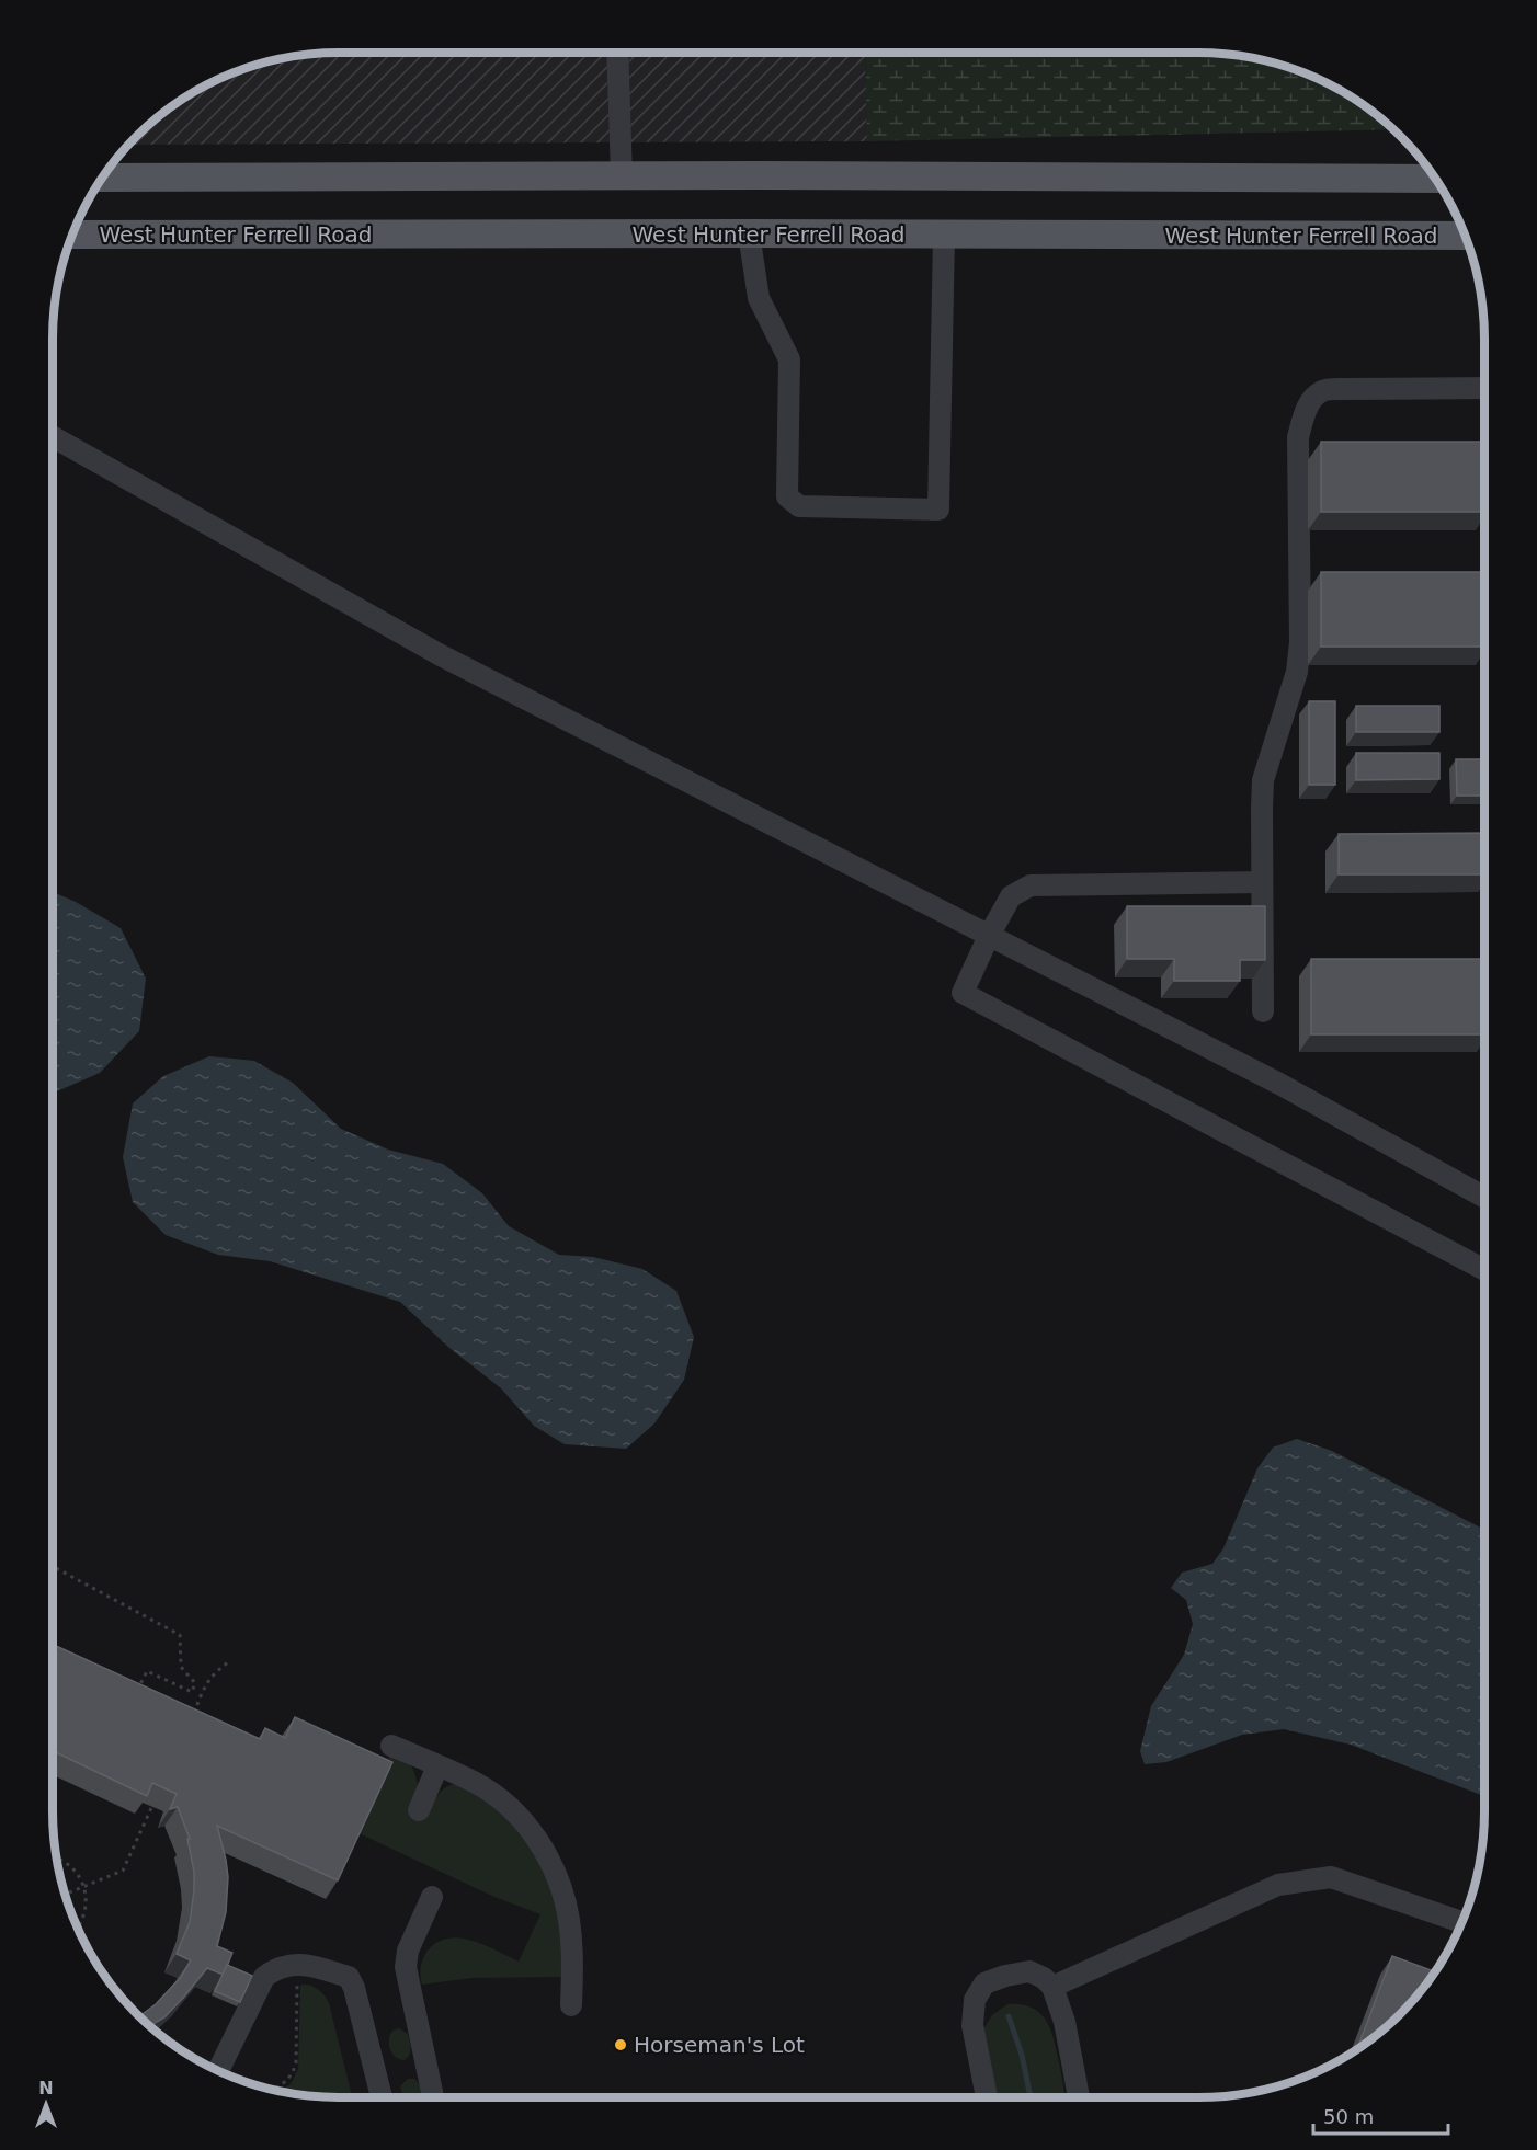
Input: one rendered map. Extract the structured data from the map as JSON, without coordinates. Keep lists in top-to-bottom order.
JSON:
{
  "streets": {
    "main road": ["West Hunter Ferrell Road"]
  },
  "places": ["Horseman's Lot"],
  "scale_bar": "50 m",
  "north": "top"
}
